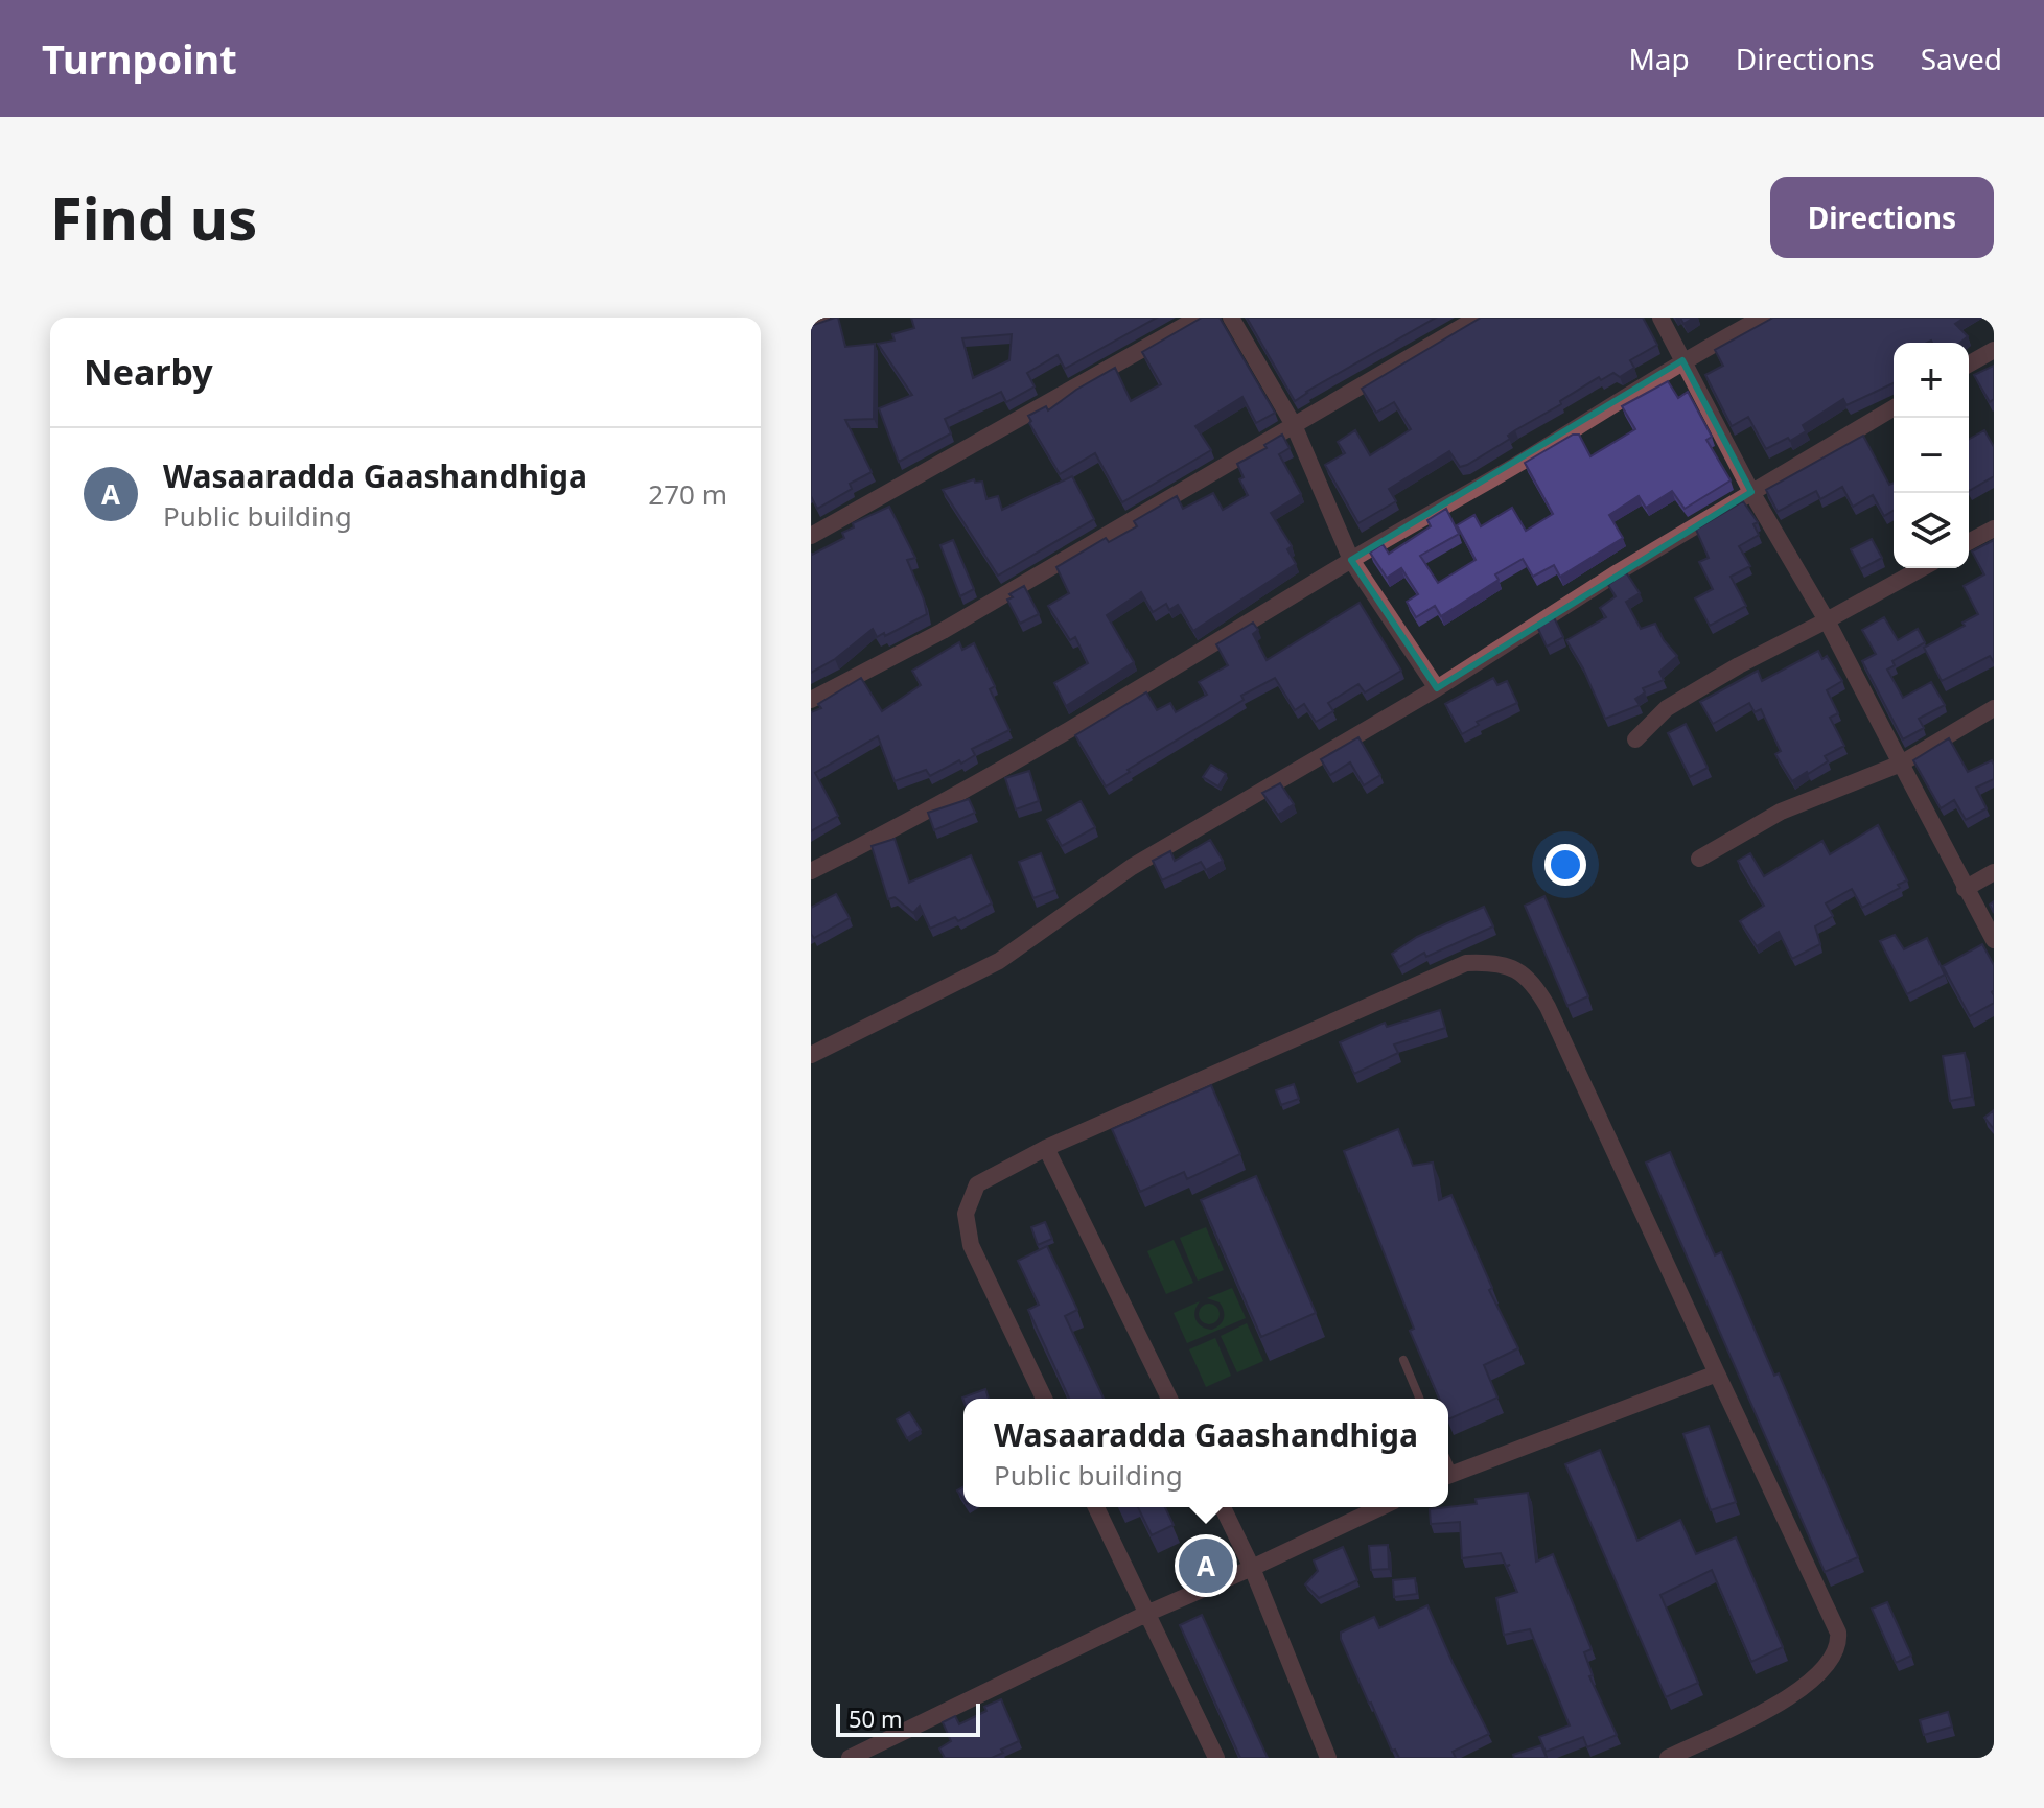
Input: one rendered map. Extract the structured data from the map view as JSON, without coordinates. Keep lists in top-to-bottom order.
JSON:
{
  "scale_bar": "50 m",
  "page": {
    "header": "Turnpoint",
    "nav": ["Map", "Directions", "Saved"],
    "buttons": "Directions",
    "title": "Find us",
    "heading": "Nearby",
    "map_buttons": ["+", "−"],
    "list": [
      {
        "mark": "A",
        "name": "Wasaaradda Gaashandhiga",
        "note": "Public building",
        "value": "270 m"
      }
    ],
    "popup": ["Wasaaradda Gaashandhiga", "Public building"],
    "pins": "A",
    "scale": "50 m"
  }
}
